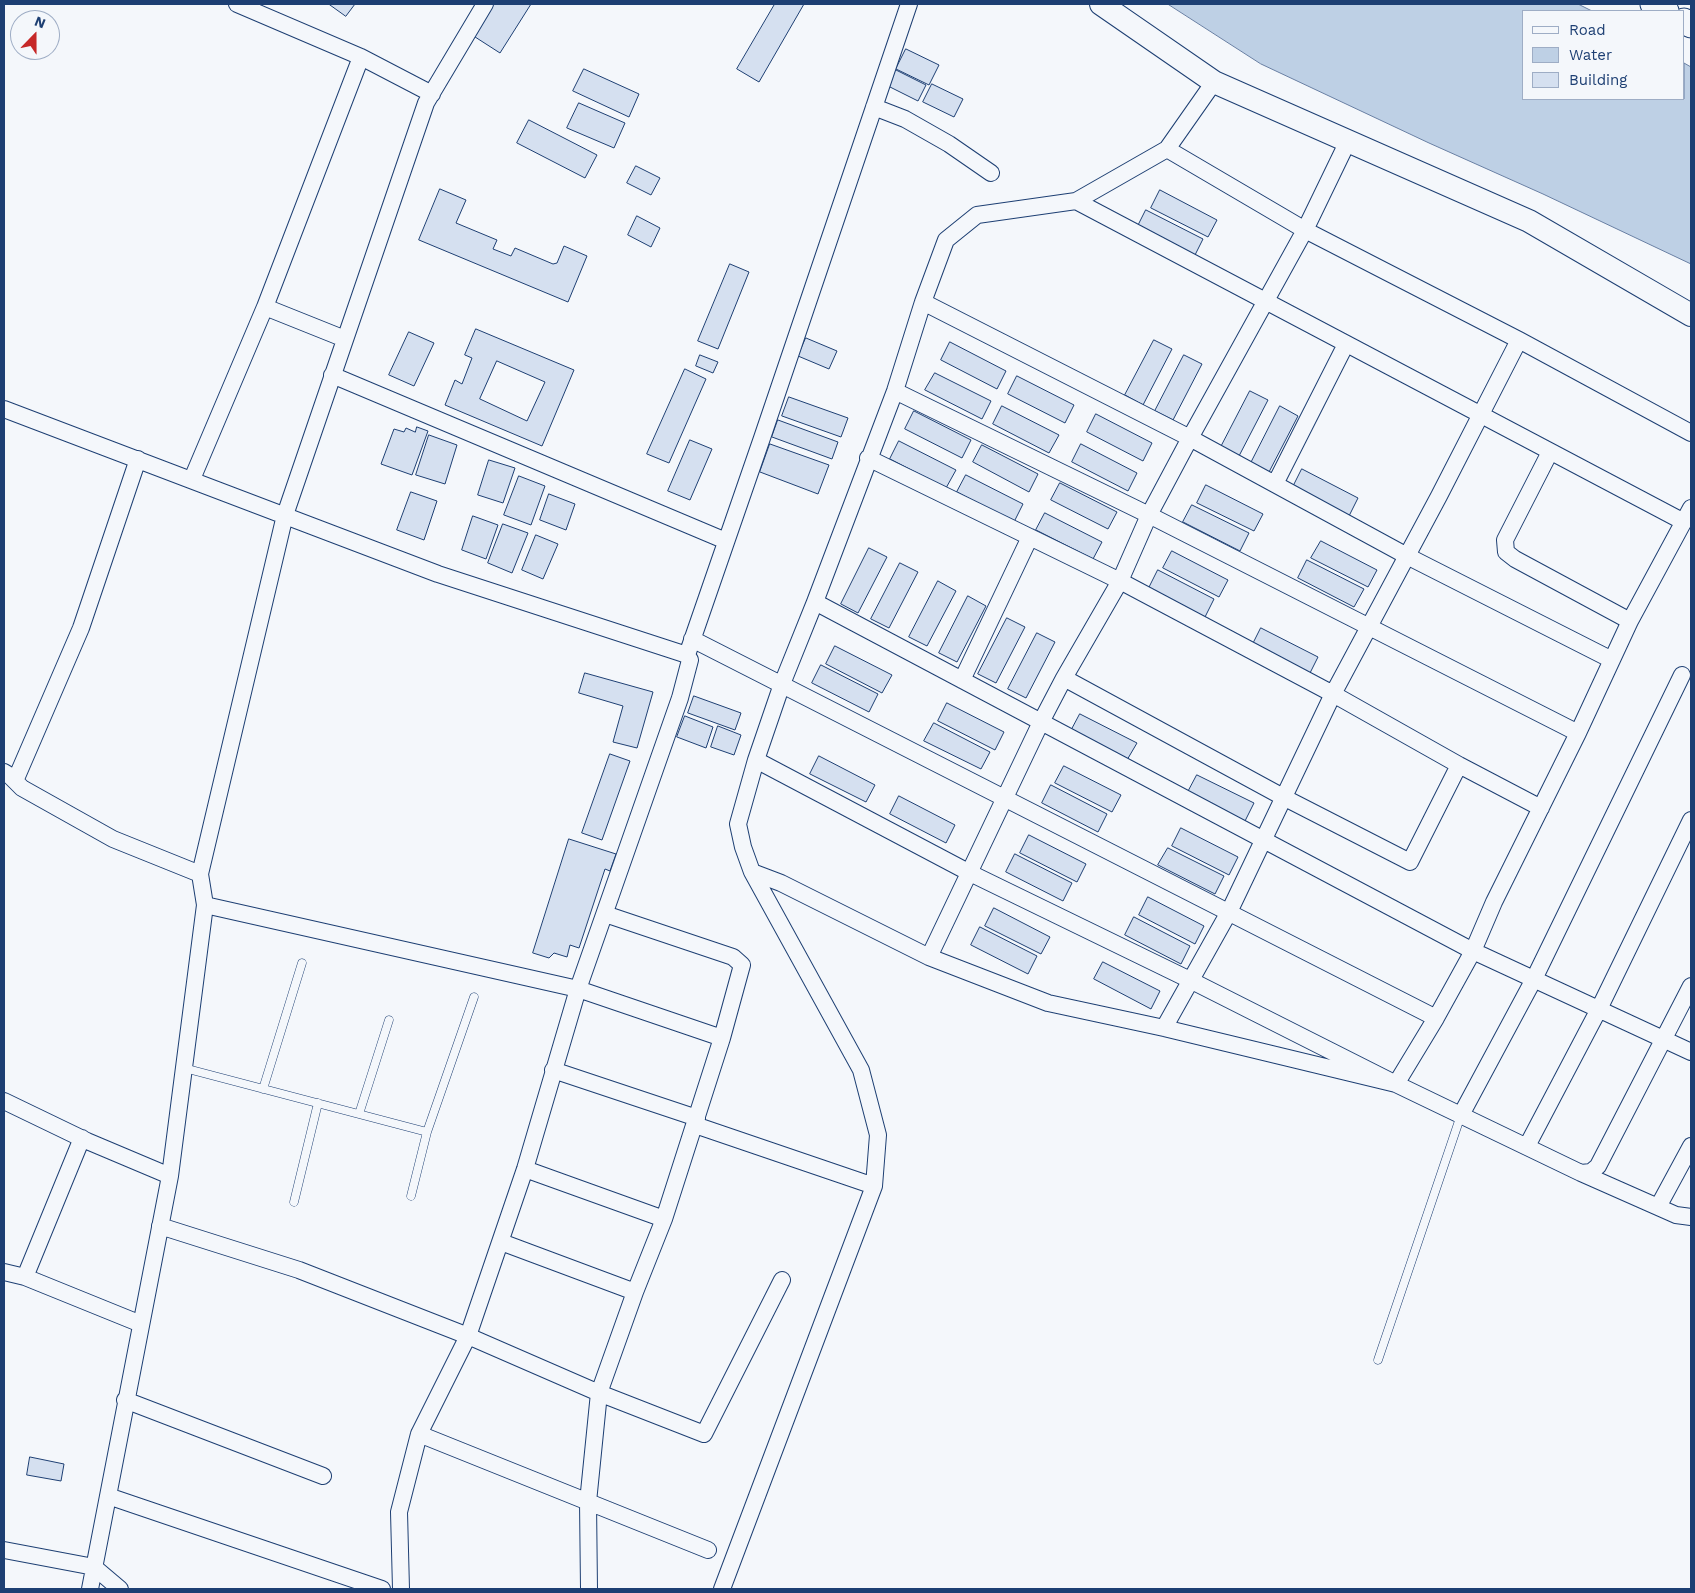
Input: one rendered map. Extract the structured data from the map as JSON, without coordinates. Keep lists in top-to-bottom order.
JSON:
{
  "legend": ["Road", "Water", "Building"],
  "north": "top"
}
